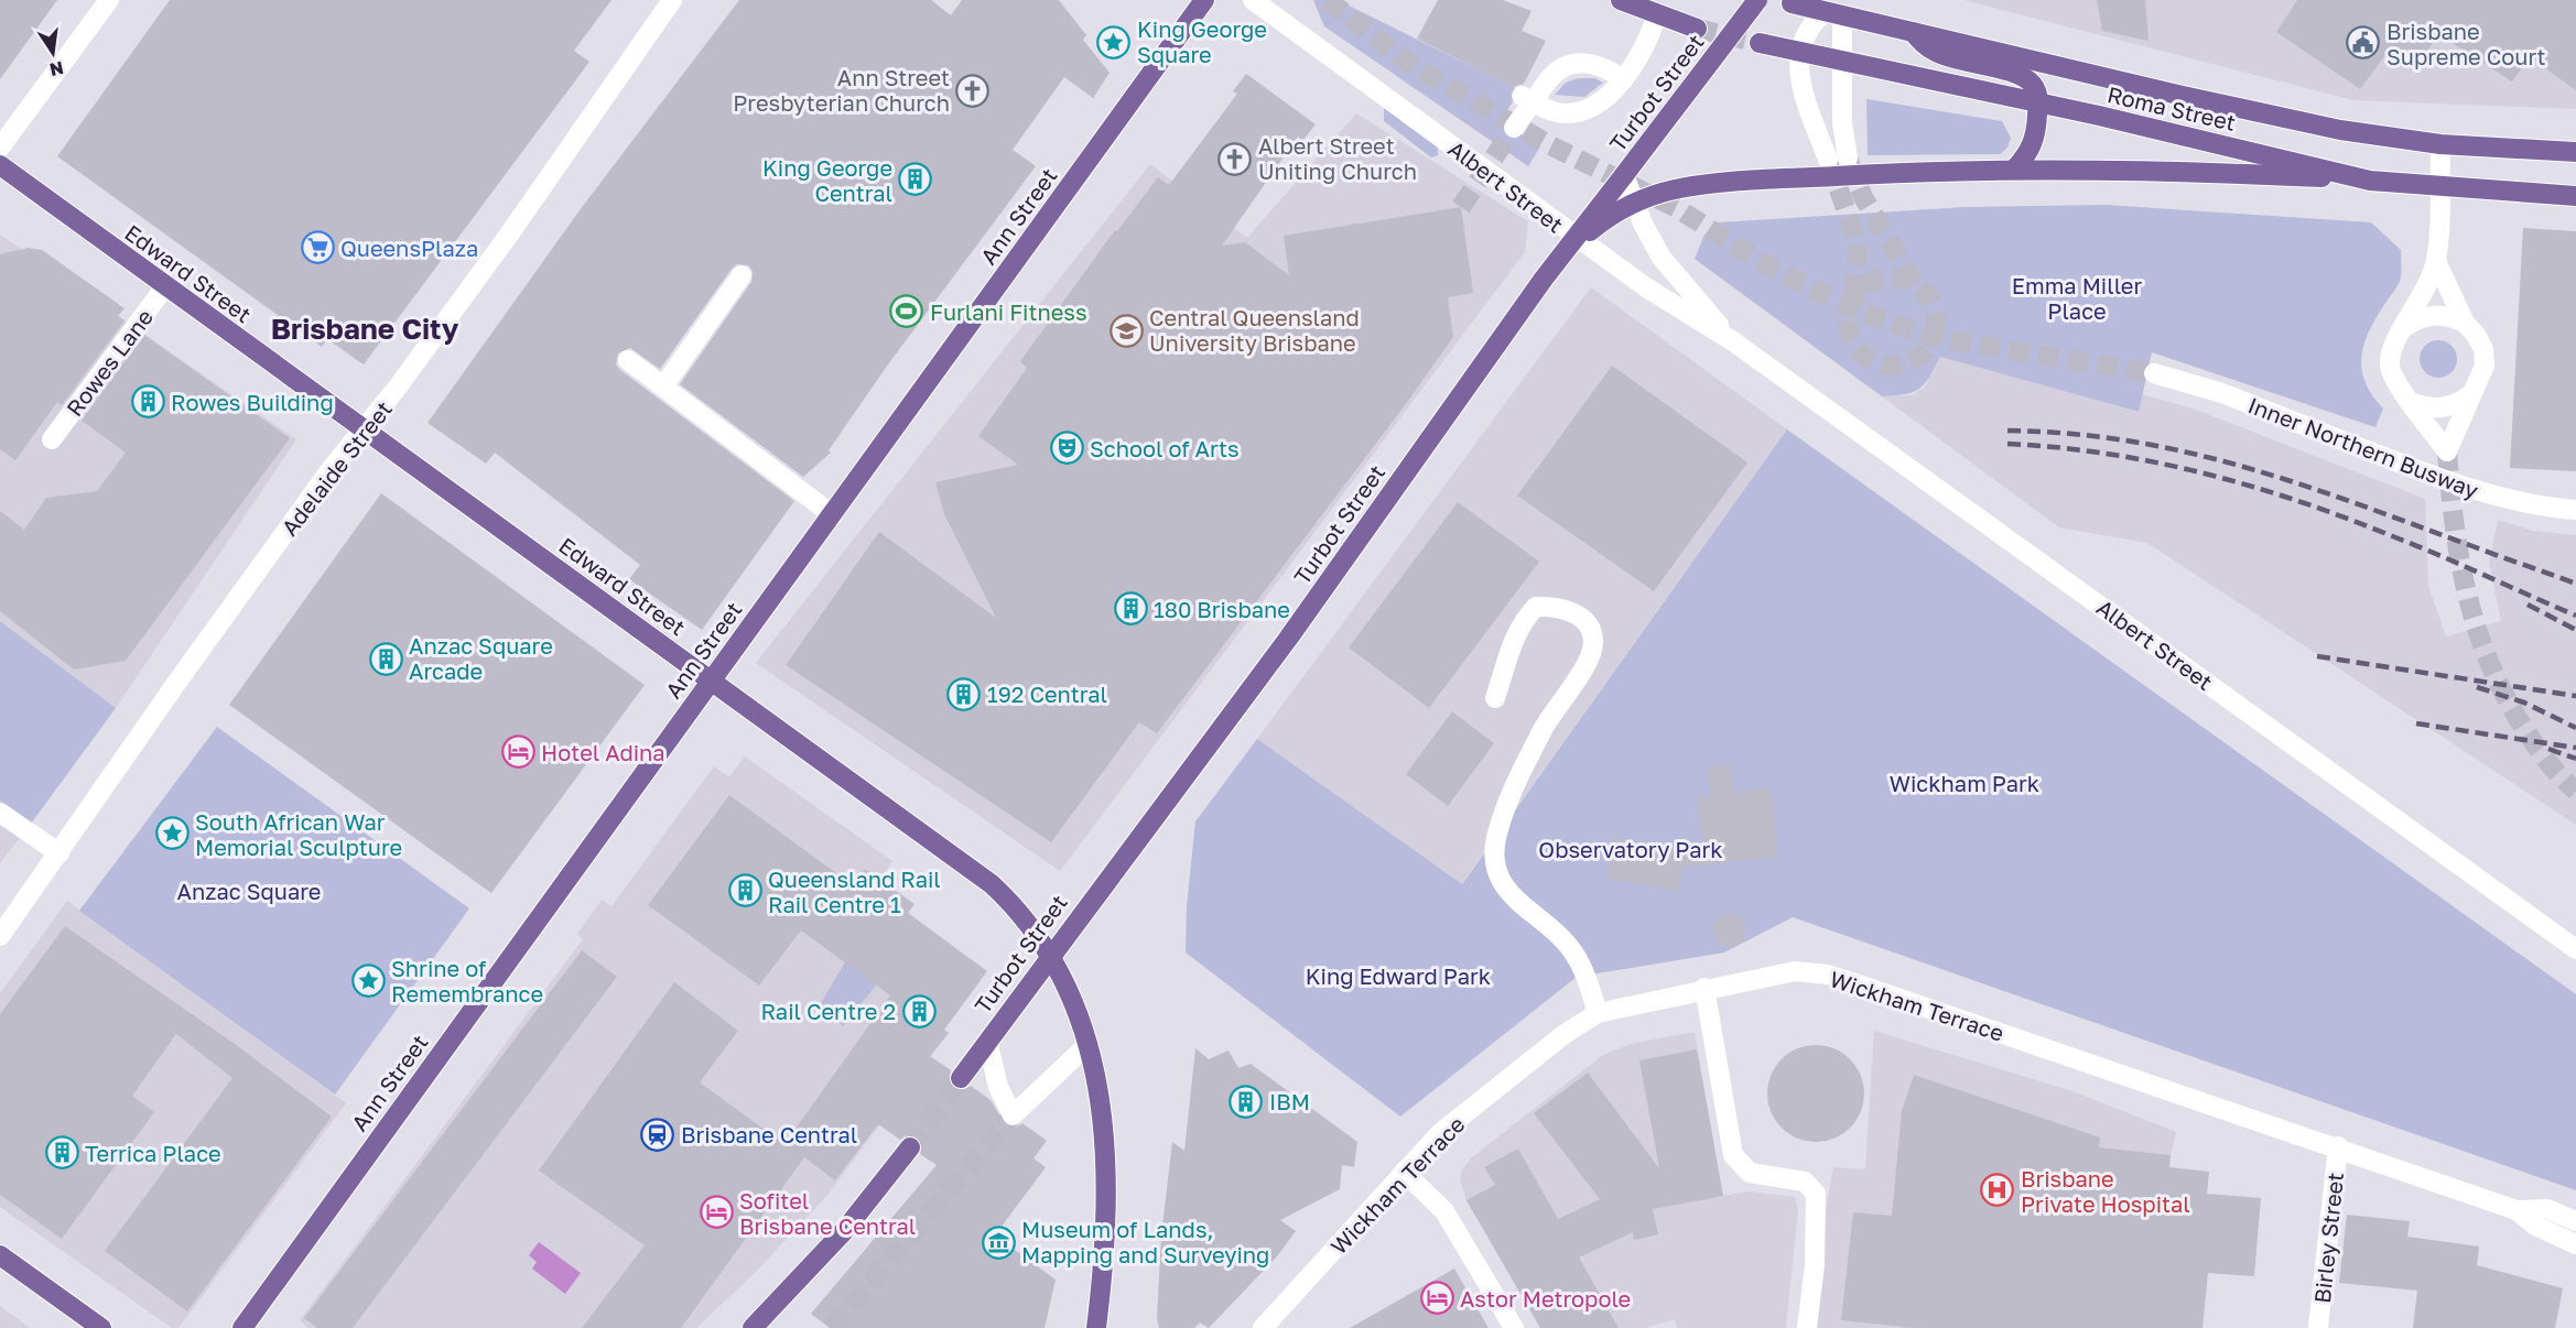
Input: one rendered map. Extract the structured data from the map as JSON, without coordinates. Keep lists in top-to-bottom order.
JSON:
{
  "streets": {
    "main road": [
      "Turbot Street",
      "Roma Street",
      "Ann Street",
      "Edward Street"
    ],
    "street": [
      "Albert Street",
      "Rowes Lane",
      "Inner Northern Busway",
      "Adelaide Street",
      "Wickham Terrace",
      "Birley Street"
    ]
  },
  "crossings": [
    ["Turbot Street", "Albert Street"],
    ["Turbot Street", "Edward Street"],
    ["Ann Street", "Edward Street"],
    ["Edward Street", "Rowes Lane"],
    ["Edward Street", "Adelaide Street"],
    ["Wickham Terrace", "Birley Street"]
  ],
  "districts": ["Brisbane City"],
  "parks": [
    "Emma Miller Place",
    "Wickham Park",
    "Observatory Park",
    "Anzac Square",
    "King Edward Park"
  ],
  "places": {
    "place": ["King George Square", "South African War Memorial Sculpture", "Shrine of Remembrance"],
    "public building": ["Brisbane Supreme Court"],
    "church": ["Ann Street Presbyterian Church", "Albert Street Uniting Church"],
    "building": [
      "King George Central",
      "Rowes Building",
      "180 Brisbane",
      "Anzac Square Arcade",
      "192 Central",
      "Queensland Rail Rail Centre 1",
      "Rail Centre 2",
      "IBM",
      "Terrica Place"
    ],
    "supermarket": ["QueensPlaza"],
    "sports": ["Furlani Fitness"],
    "school or university": ["Central Queensland University Brisbane"],
    "theatre": ["School of Arts"],
    "hotel": ["Hotel Adina", "Sofitel Brisbane Central", "Astor Metropole"],
    "station": ["Brisbane Central"],
    "hospital": ["Brisbane Private Hospital"],
    "museum": ["Museum of Lands, Mapping and Surveying"]
  },
  "north": "bottom"
}
